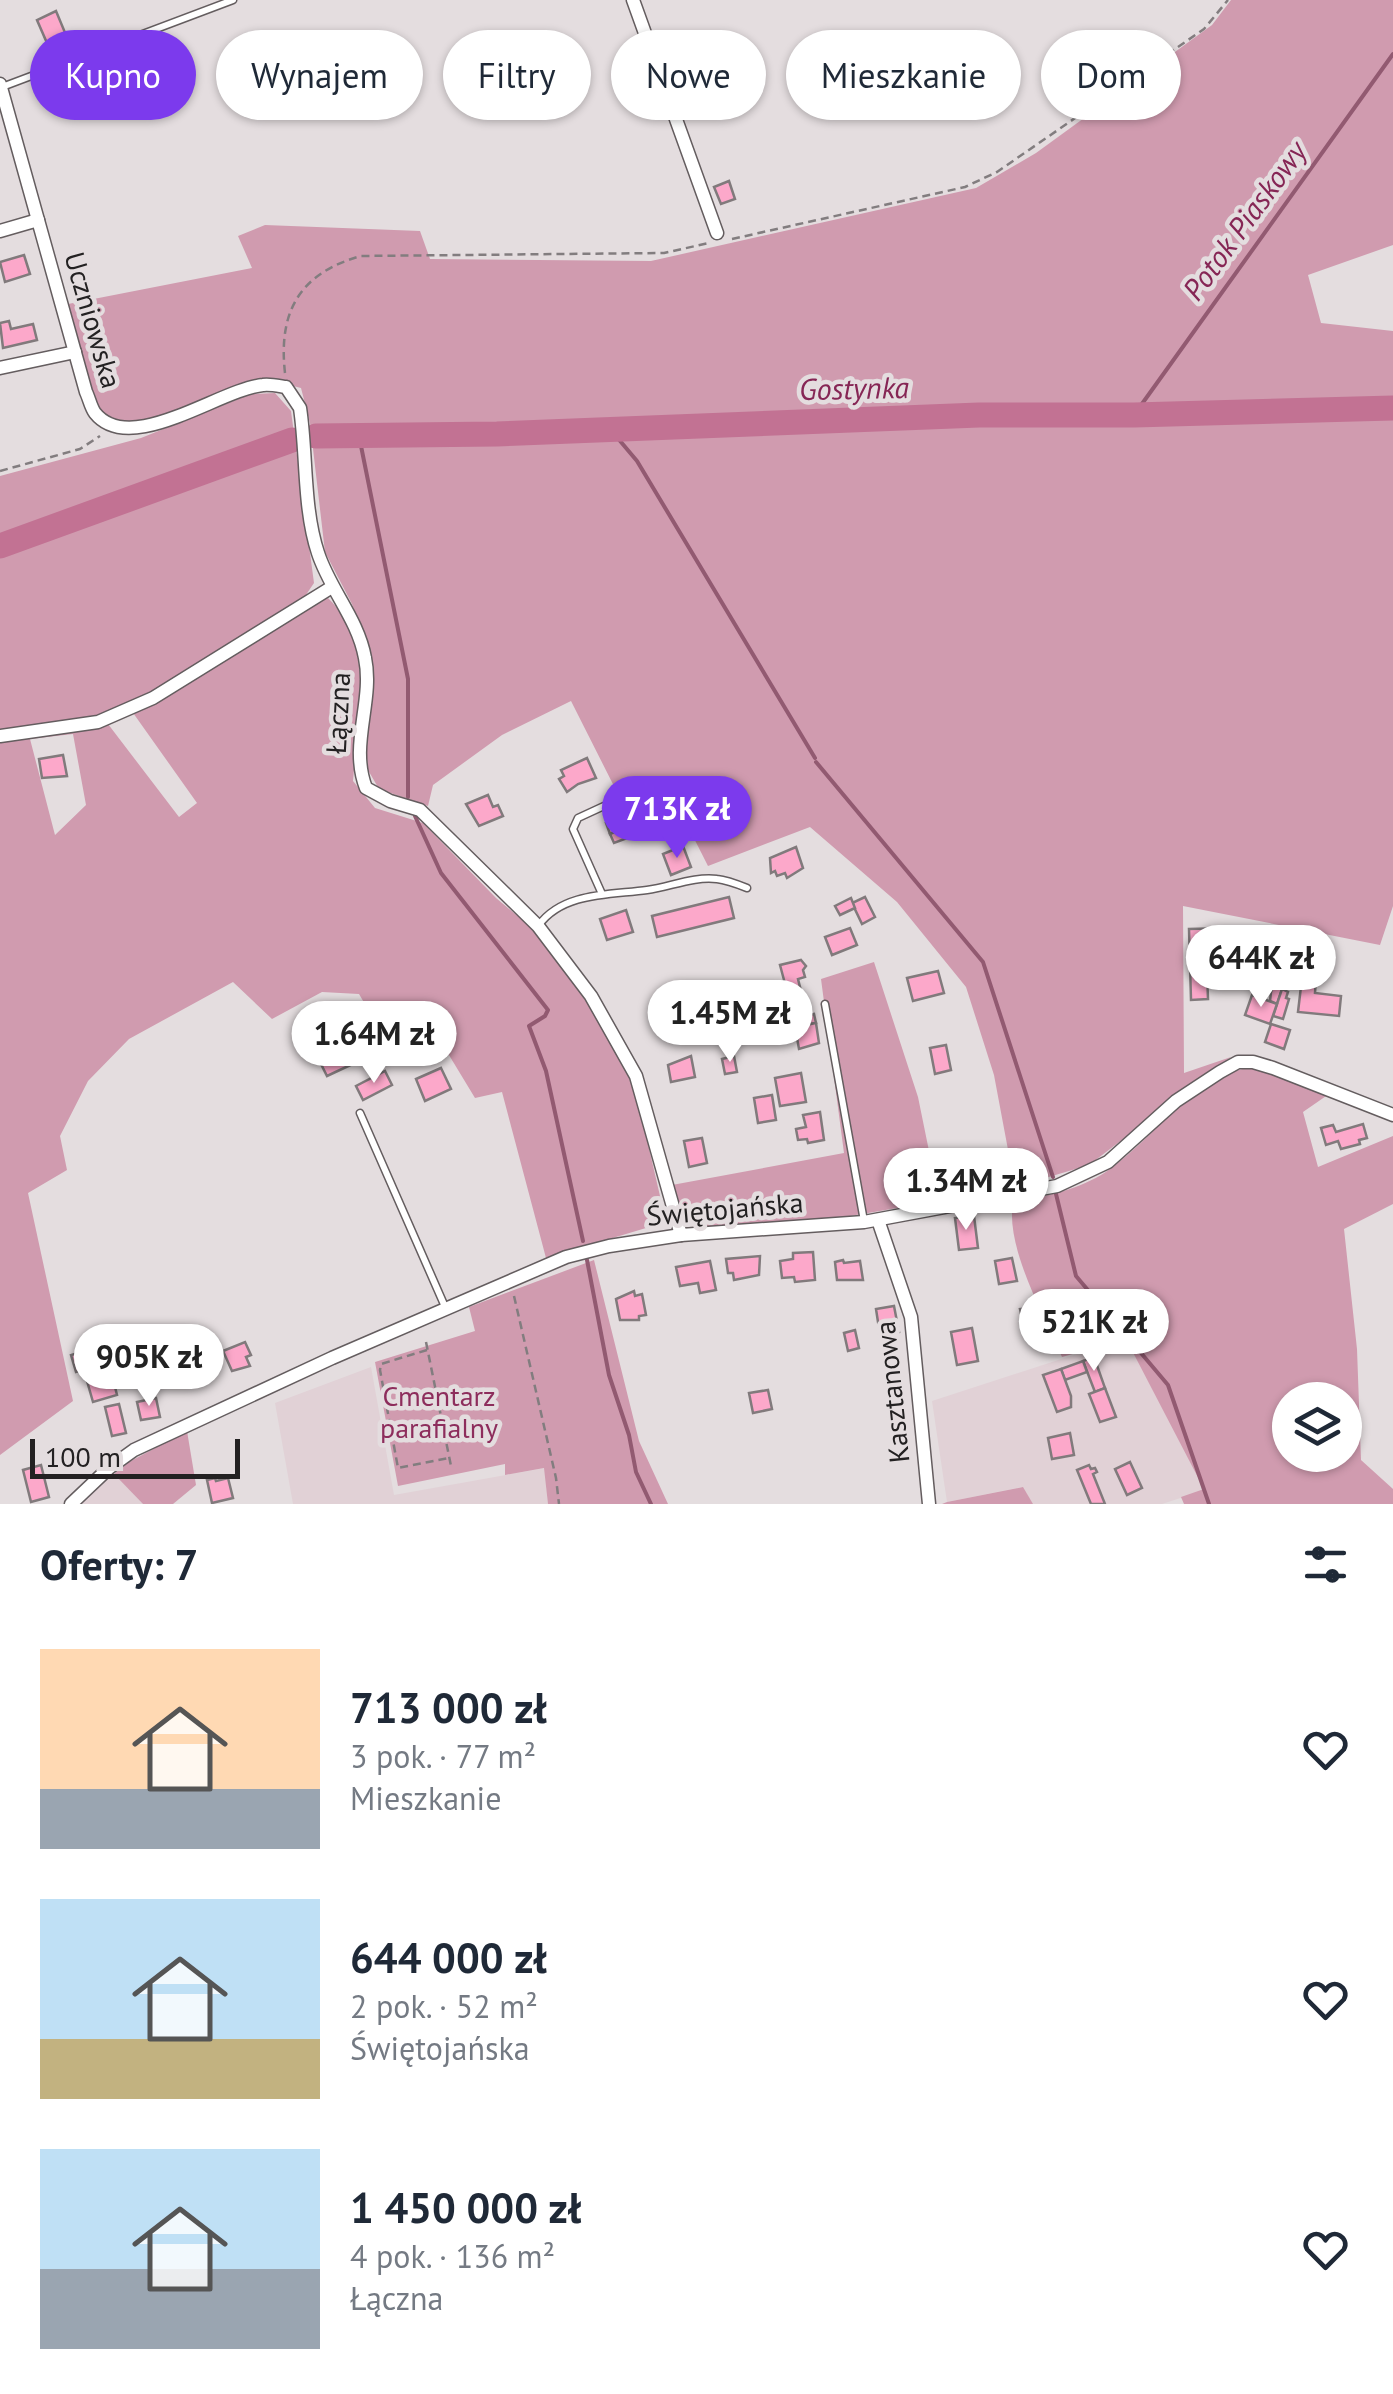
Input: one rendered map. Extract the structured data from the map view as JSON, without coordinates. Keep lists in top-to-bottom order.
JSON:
{
  "streets": {
    "street": [
      "Uczniowska",
      "Łączna",
      "Świętojańska",
      "Kasztanowa"
    ]
  },
  "crossings": [
    ["Łączna", "Świętojańska"],
    ["Świętojańska", "Kasztanowa"]
  ],
  "water": ["Potok Piaskowy", "Gostynka"],
  "parks": ["Cmentarz parafialny"],
  "scale_bar": "100 m",
  "page": {
    "chip": [
      "Kupno",
      "Wynajem",
      "Filtry",
      "Nowe",
      "Mieszkanie",
      "Dom"
    ],
    "price": [
      "713K zł",
      "644K zł",
      "1.45M zł",
      "1.64M zł",
      "1.34M zł",
      "521K zł",
      "905K zł"
    ],
    "scale": "100 m",
    "heading": "Oferty: 7",
    "list": [
      {
        "name": "713 000 zł",
        "note": "3 pok. · 77 m² · Mieszkanie"
      },
      {
        "name": "644 000 zł",
        "note": "2 pok. · 52 m² · Świętojańska"
      },
      {
        "name": "1 450 000 zł",
        "note": "4 pok. · 136 m² · Łączna"
      }
    ]
  }
}
